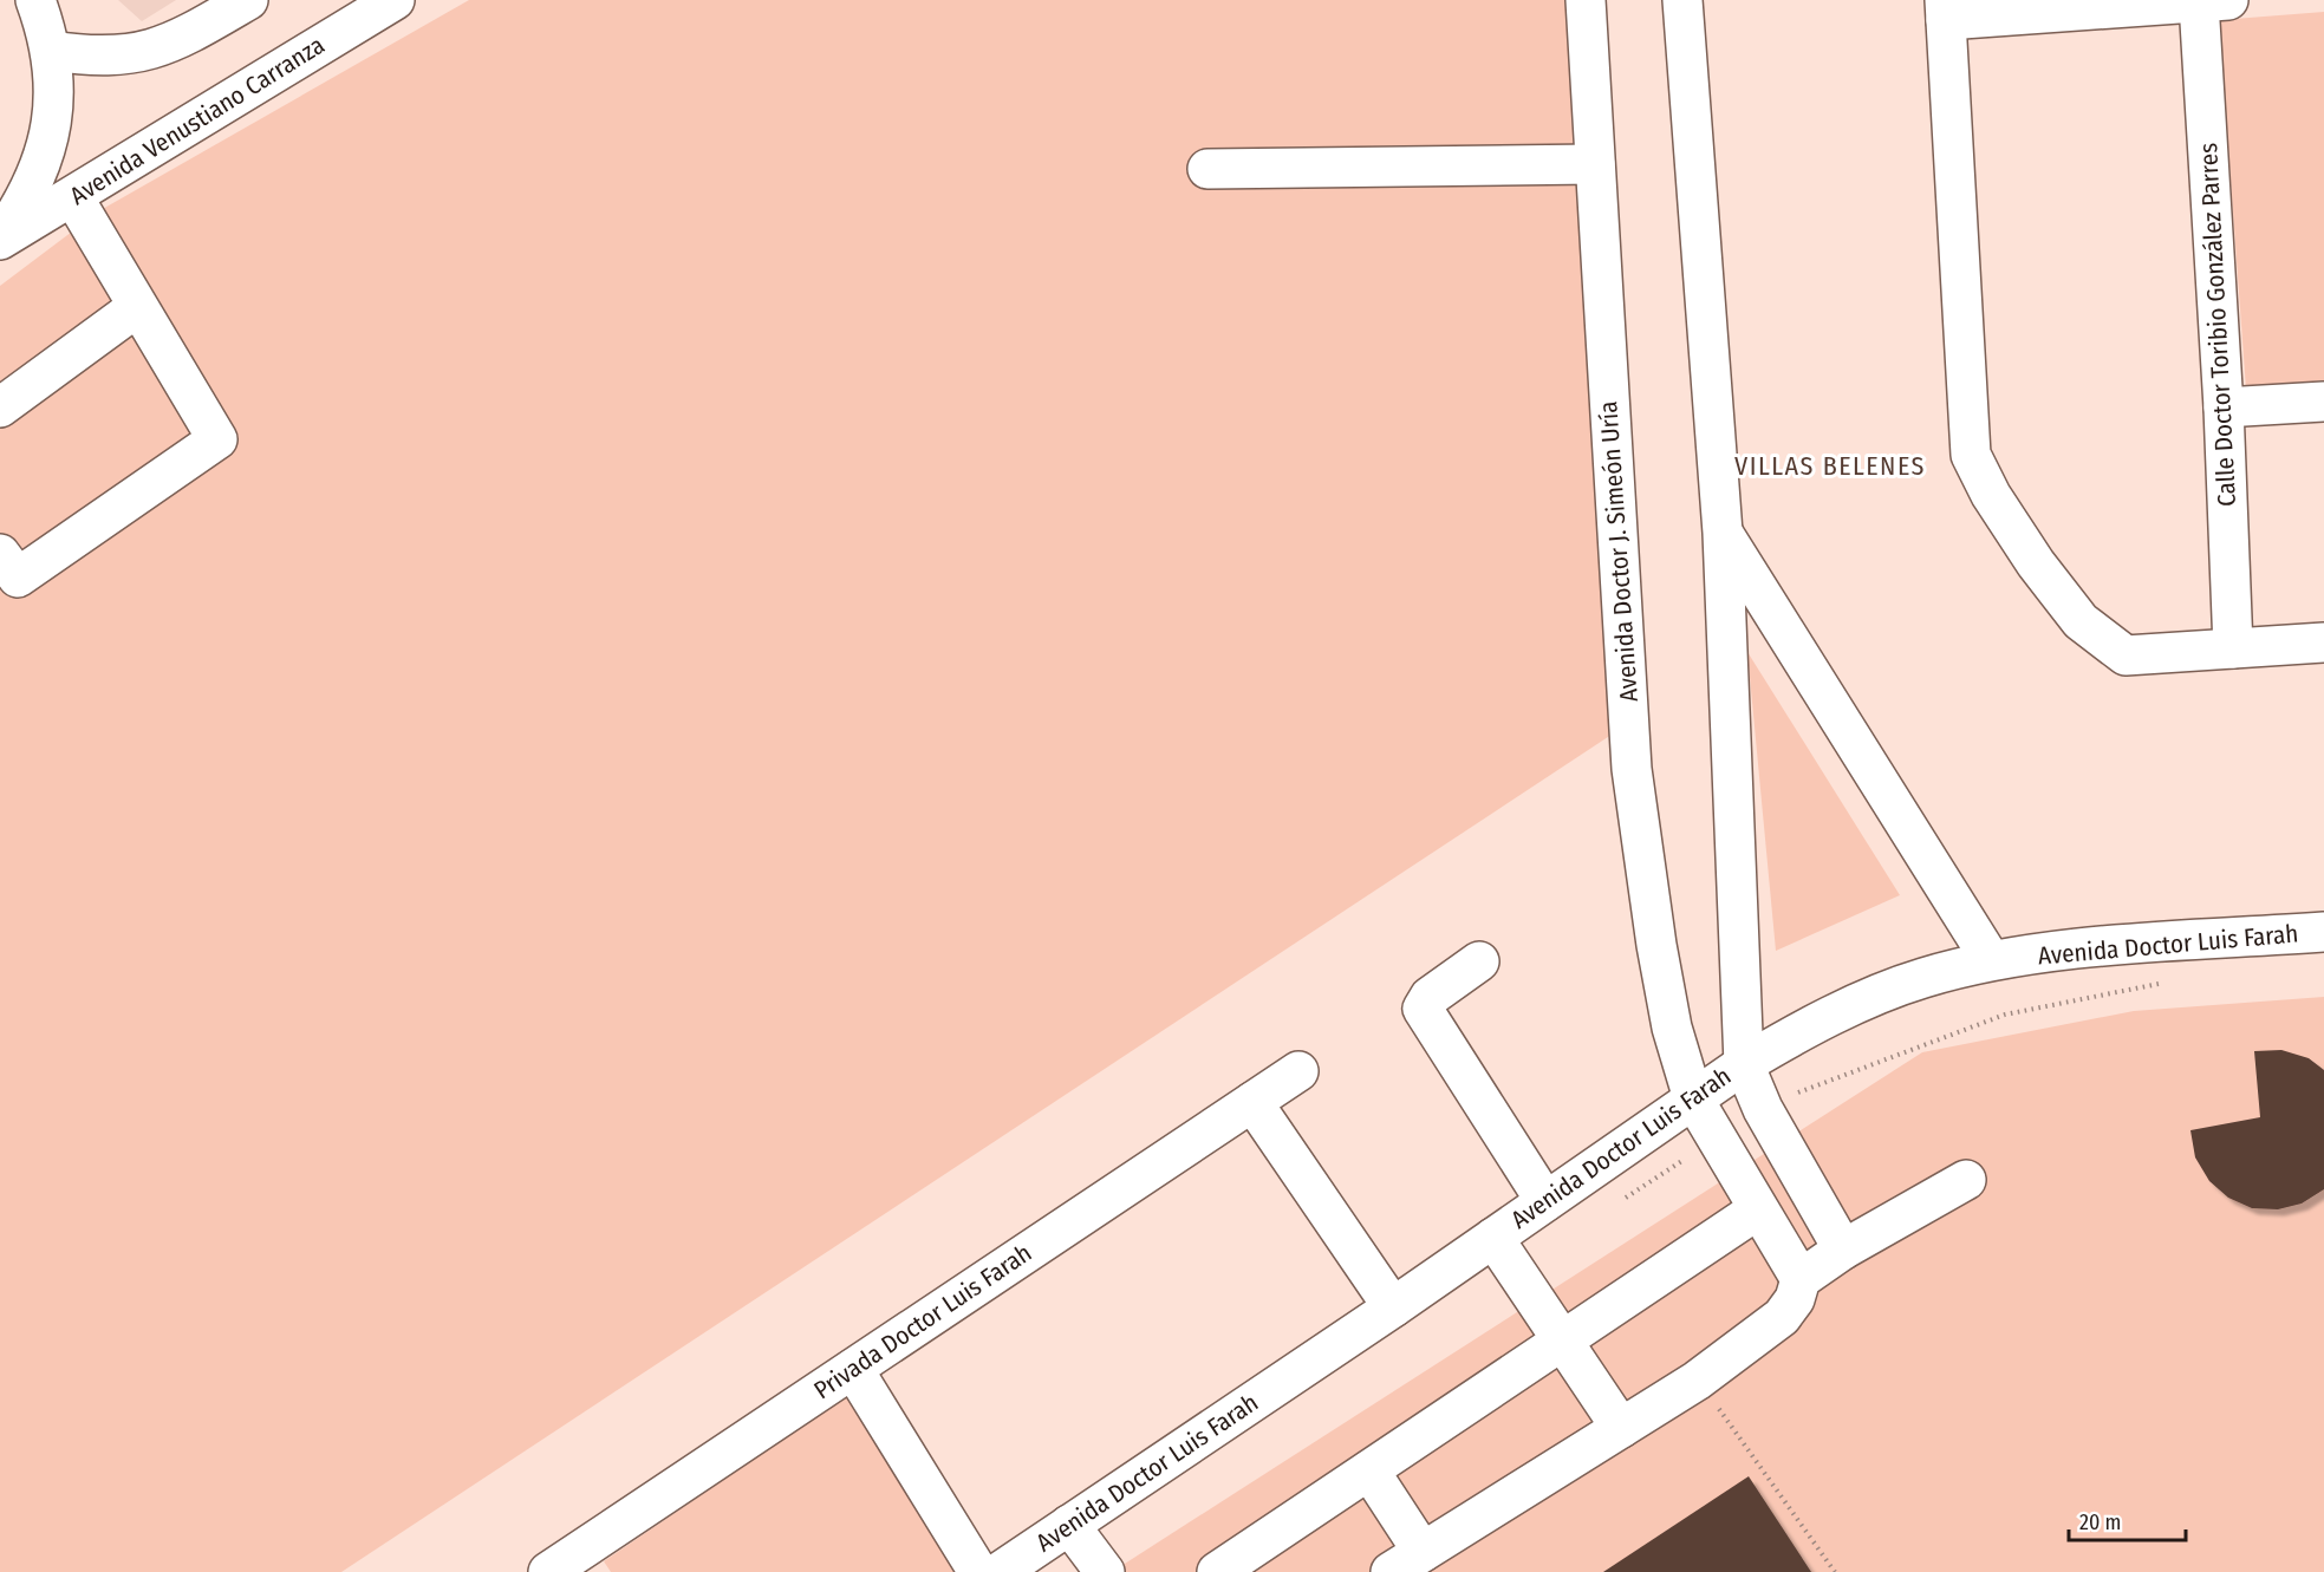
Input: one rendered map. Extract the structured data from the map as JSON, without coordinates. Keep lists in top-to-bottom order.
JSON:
{
  "streets": {
    "street": [
      "Avenida Venustiano Carranza",
      "Calle Doctor Toribio González Parres",
      "Avenida Doctor J. Simeón Uría",
      "Avenida Doctor Luis Farah",
      "Privada Doctor Luis Farah"
    ]
  },
  "crossings": [
    ["Avenida Doctor J. Simeón Uría", "Avenida Doctor Luis Farah"]
  ],
  "districts": ["VILLAS BELENES"],
  "scale_bar": "20 m"
}
